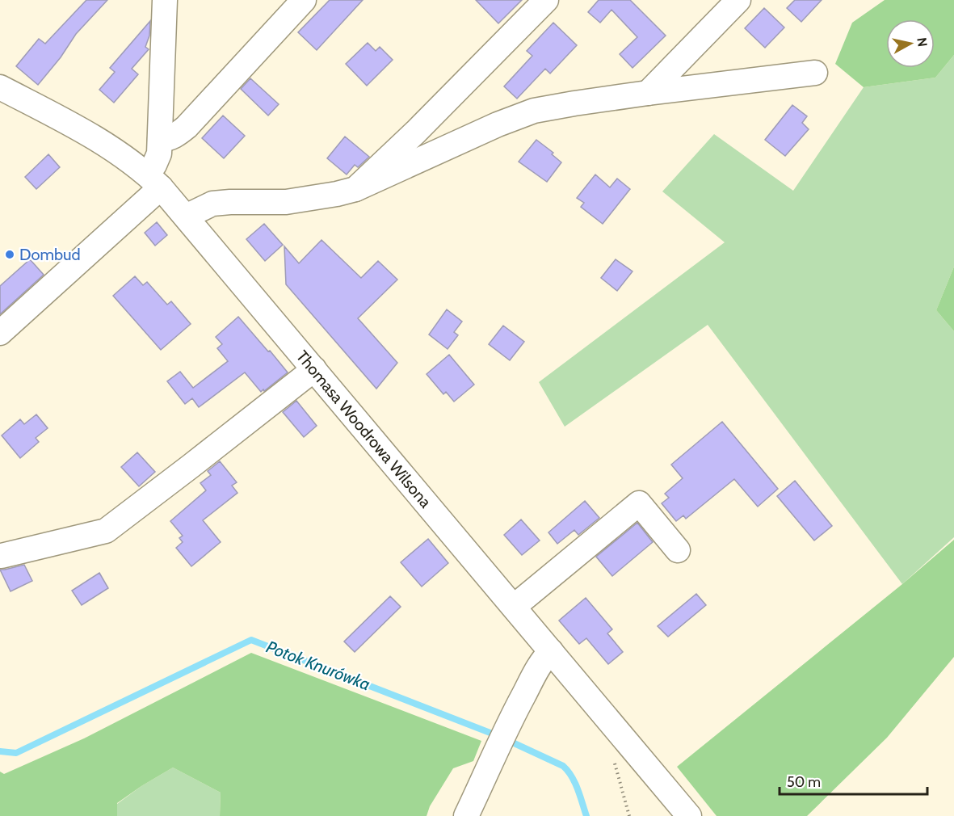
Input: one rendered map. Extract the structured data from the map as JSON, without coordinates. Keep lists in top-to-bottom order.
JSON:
{
  "streets": {
    "street": ["Thomasa Woodrowa Wilsona"]
  },
  "water": ["Potok Knurówka"],
  "places": ["Dombud"],
  "scale_bar": "50 m",
  "north": "right"
}
